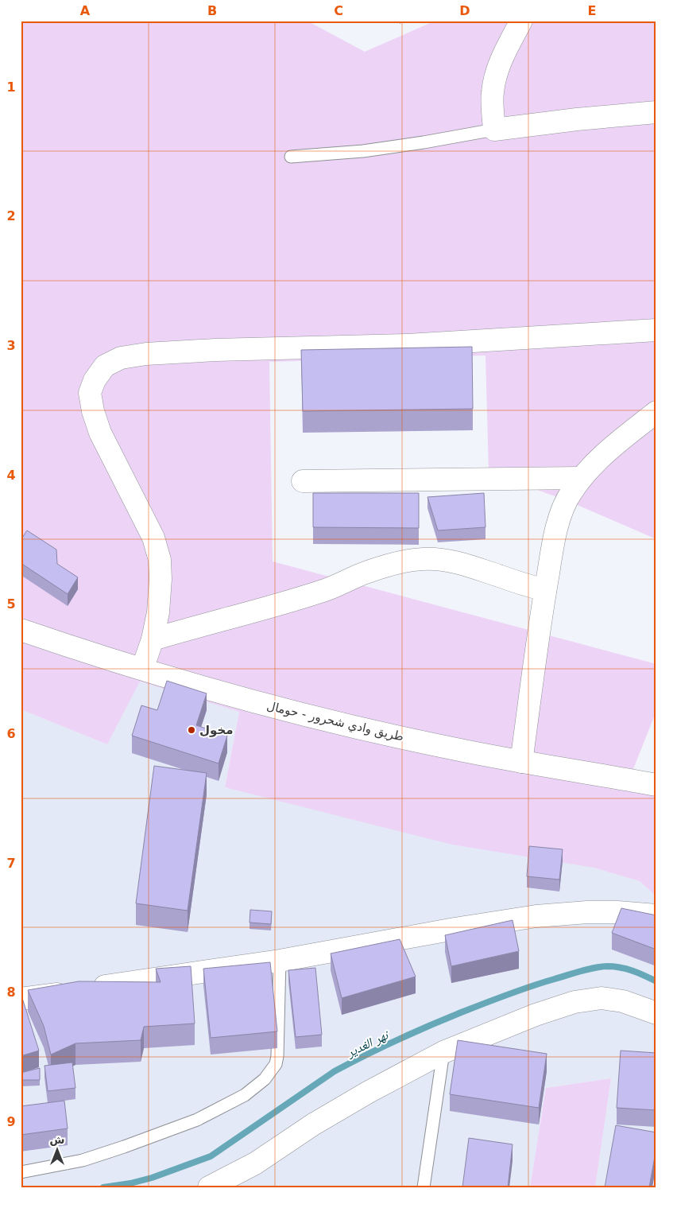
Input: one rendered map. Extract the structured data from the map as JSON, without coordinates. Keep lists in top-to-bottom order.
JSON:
{
  "streets": {
    "street": ["طريق وادي شحرور - حومال"]
  },
  "water": ["نهر الغدير"],
  "places": ["مخول"],
  "north": "top",
  "grid": {
    "columns": [
      "A",
      "B",
      "C",
      "D",
      "E"
    ],
    "rows": [
      "1",
      "2",
      "3",
      "4",
      "5",
      "6",
      "7",
      "8",
      "9"
    ]
  }
}
